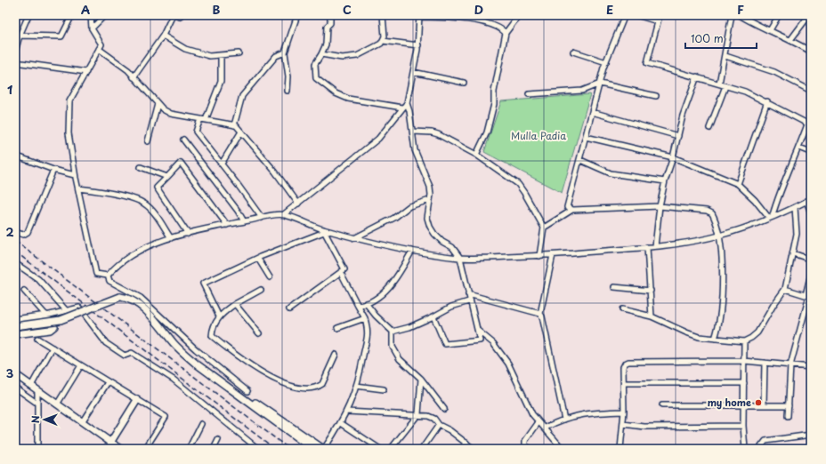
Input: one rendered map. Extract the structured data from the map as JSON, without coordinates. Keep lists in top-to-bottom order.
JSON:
{
  "parks": ["Mulla Padia"],
  "places": ["my home"],
  "scale_bar": "100 m",
  "north": "left",
  "grid": {
    "columns": [
      "A",
      "B",
      "C",
      "D",
      "E",
      "F"
    ],
    "rows": ["1", "2", "3"]
  }
}
